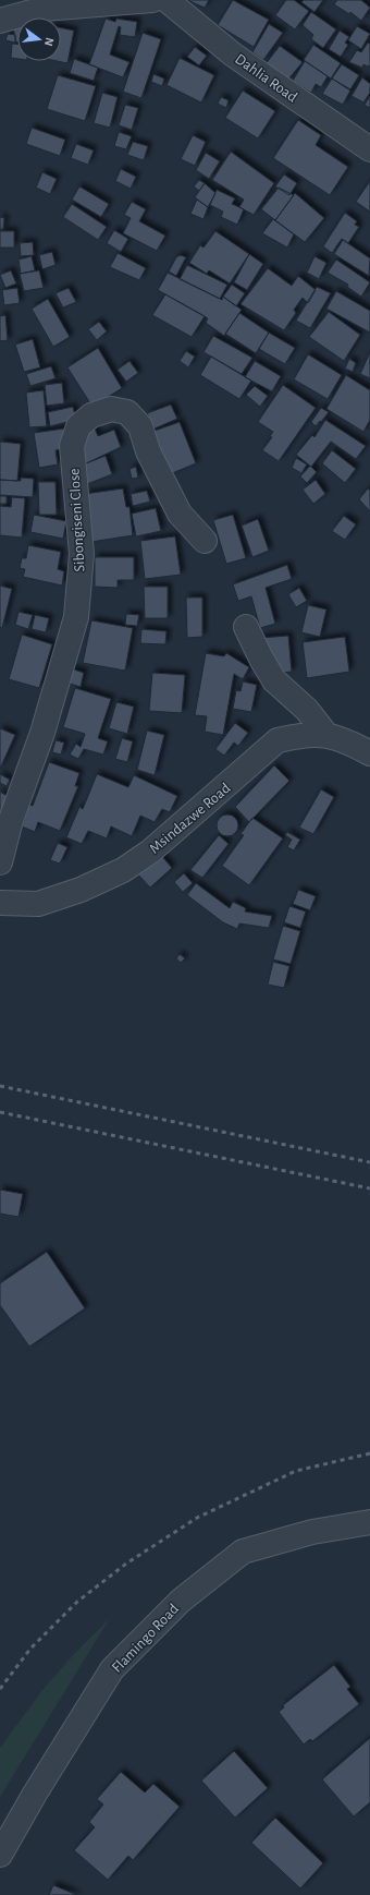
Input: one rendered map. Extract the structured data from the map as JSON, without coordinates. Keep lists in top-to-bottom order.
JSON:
{
  "streets": {
    "street": [
      "Dahlia Road",
      "Sibongiseni Close",
      "Msindazwe Road",
      "Flamingo Road"
    ]
  },
  "north": "right"
}
